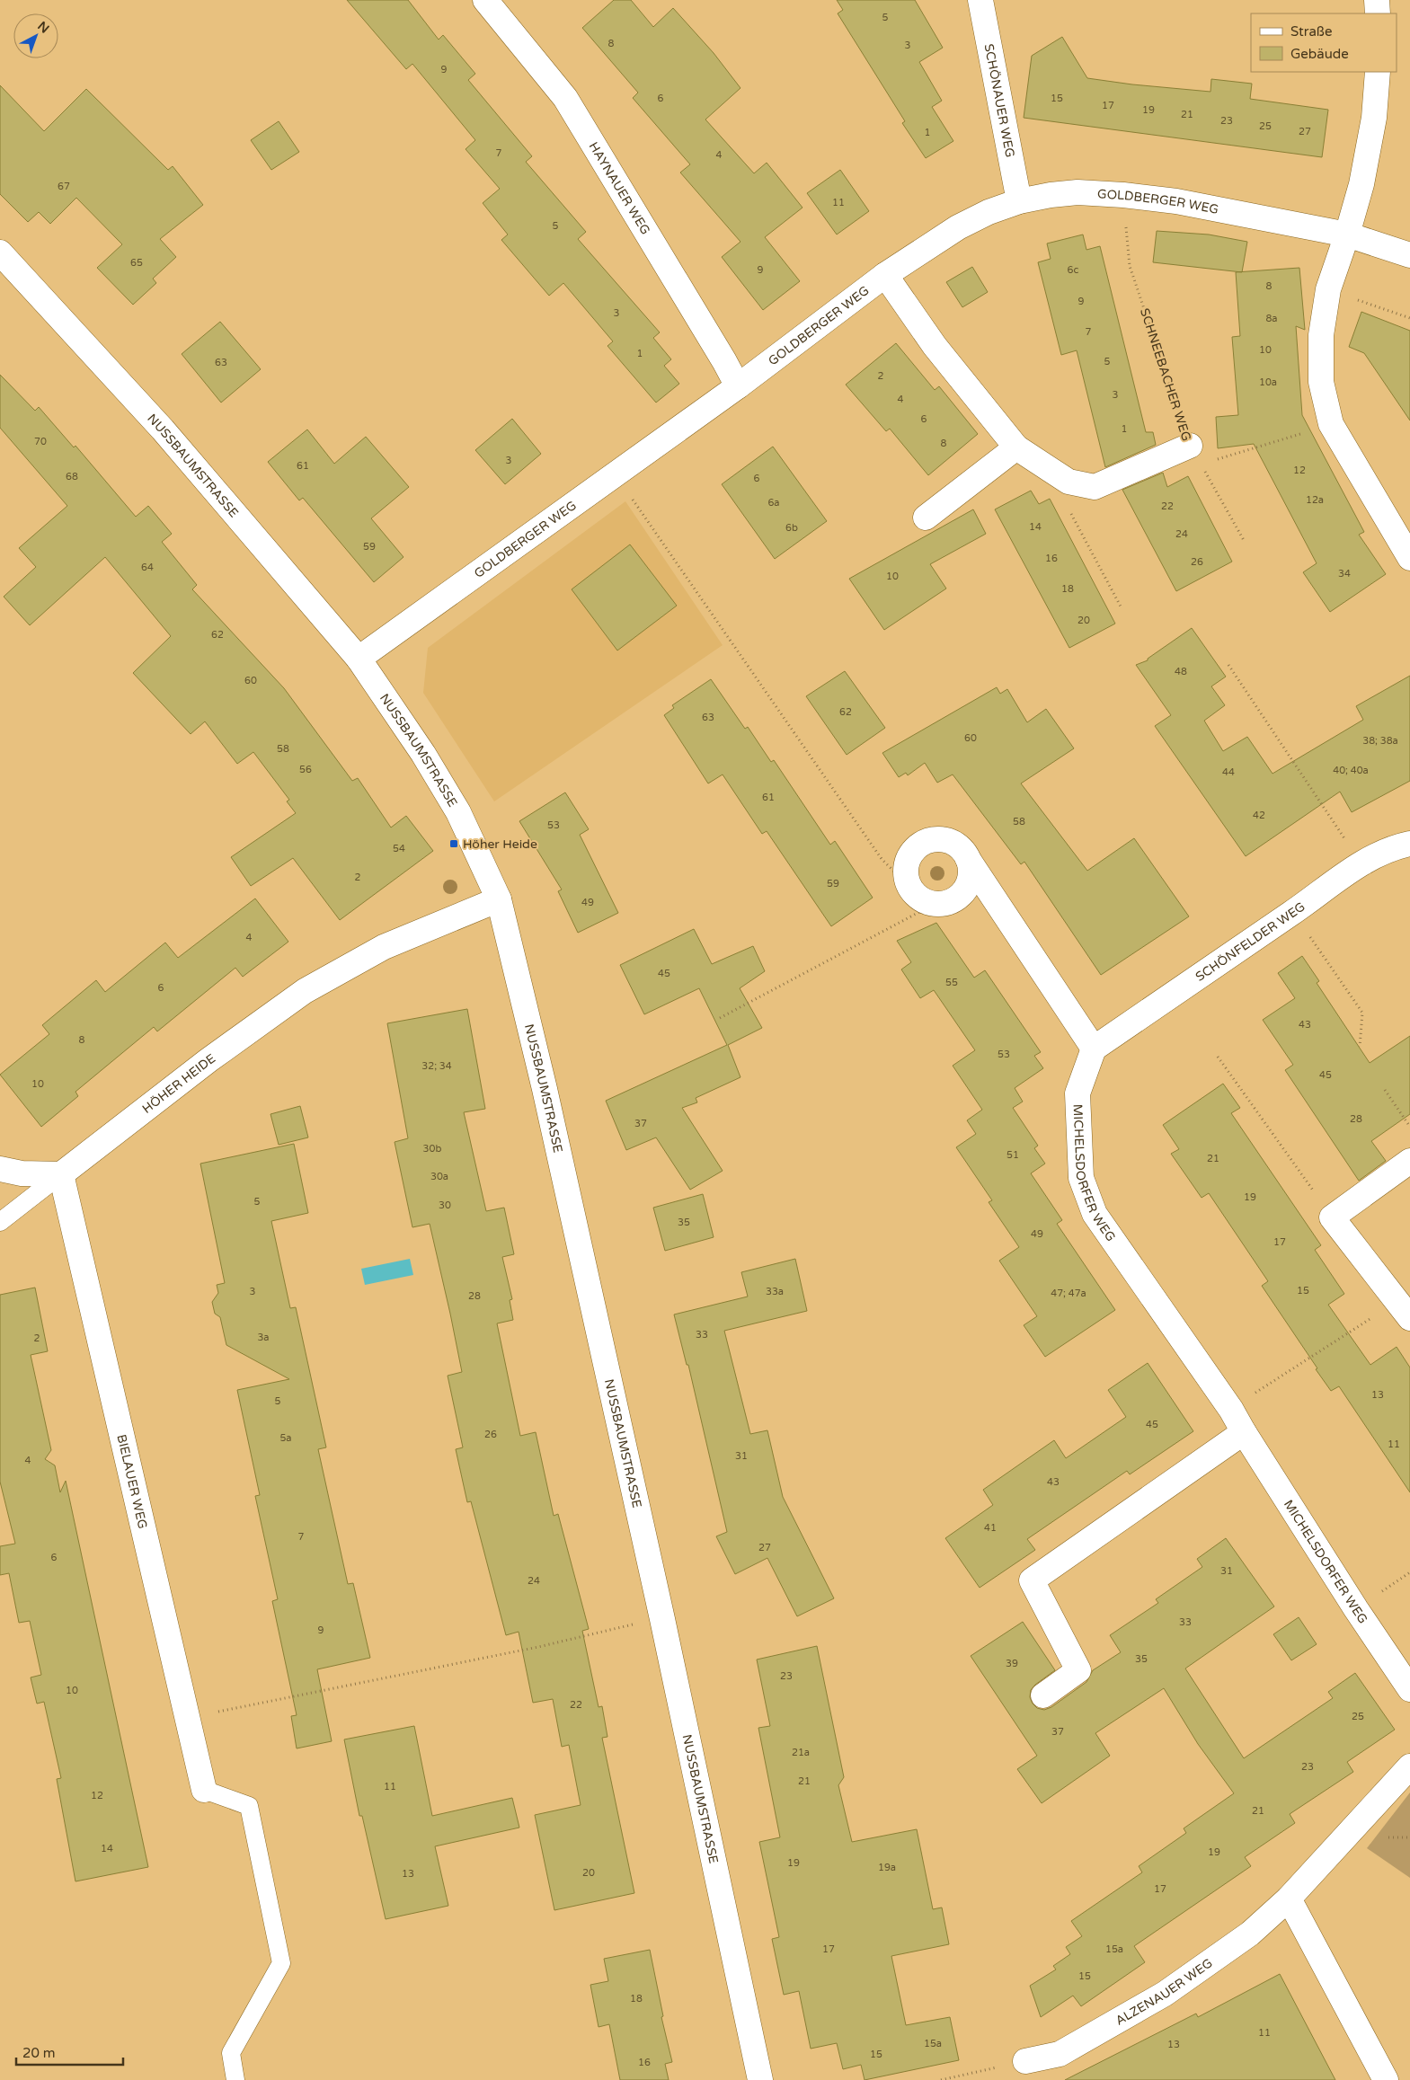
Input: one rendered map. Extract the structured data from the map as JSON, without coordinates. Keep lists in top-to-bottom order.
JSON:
{
  "streets": {
    "street": [
      "SCHÖNAUER WEG",
      "HAYNAUER WEG",
      "GOLDBERGER WEG",
      "SCHNEEBACHER WEG",
      "NUSSBAUMSTRASSE",
      "SCHÖNFELDER WEG",
      "HÖHER HEIDE",
      "MICHELSDORFER WEG",
      "BIELAUER WEG",
      "ALZENAUER WEG"
    ]
  },
  "crossings": [
    ["SCHÖNAUER WEG", "GOLDBERGER WEG"],
    ["HAYNAUER WEG", "GOLDBERGER WEG"],
    ["GOLDBERGER WEG", "SCHNEEBACHER WEG"],
    ["GOLDBERGER WEG", "NUSSBAUMSTRASSE"],
    ["NUSSBAUMSTRASSE", "HÖHER HEIDE"],
    ["SCHÖNFELDER WEG", "MICHELSDORFER WEG"],
    ["HÖHER HEIDE", "BIELAUER WEG"]
  ],
  "places": {
    "transit": ["Höher Heide"]
  },
  "house_numbers": [
    "5",
    "8",
    "3",
    "9",
    "6",
    "15",
    "17",
    "19",
    "21",
    "23",
    "25",
    "27",
    "1",
    "7",
    "4",
    "67",
    "11",
    "5",
    "65",
    "9",
    "6c",
    "8",
    "9",
    "3",
    "8a",
    "7",
    "10",
    "1",
    "5",
    "63",
    "2",
    "10a",
    "3",
    "4",
    "6",
    "1",
    "70",
    "8",
    "3",
    "61",
    "12",
    "68",
    "6",
    "12a",
    "6a",
    "22",
    "14",
    "6b",
    "24",
    "59",
    "16",
    "26",
    "64",
    "34",
    "10",
    "18",
    "20",
    "62",
    "48",
    "60",
    "62",
    "63",
    "60",
    "38; 38a",
    "58",
    "56",
    "40; 40a",
    "44",
    "61",
    "42",
    "58",
    "53",
    "54",
    "2",
    "59",
    "49",
    "4",
    "45",
    "55",
    "6",
    "43",
    "8",
    "53",
    "32; 34",
    "45",
    "10",
    "28",
    "37",
    "30b",
    "51",
    "21",
    "30a",
    "19",
    "5",
    "30",
    "35",
    "49",
    "17",
    "15",
    "3",
    "33a",
    "47; 47a",
    "28",
    "33",
    "3a",
    "2",
    "13",
    "5",
    "45",
    "26",
    "5a",
    "11",
    "31",
    "4",
    "43",
    "41",
    "7",
    "27",
    "6",
    "31",
    "24",
    "33",
    "9",
    "35",
    "39",
    "23",
    "10",
    "22",
    "25",
    "37",
    "21a",
    "23",
    "21",
    "11",
    "12",
    "21",
    "14",
    "19",
    "19",
    "19a",
    "20",
    "13",
    "17",
    "17",
    "15a",
    "15",
    "18",
    "11",
    "15a",
    "13",
    "15",
    "16"
  ],
  "legend": ["Straße", "Gebäude"],
  "scale_bar": "20 m",
  "north": "top right"
}
